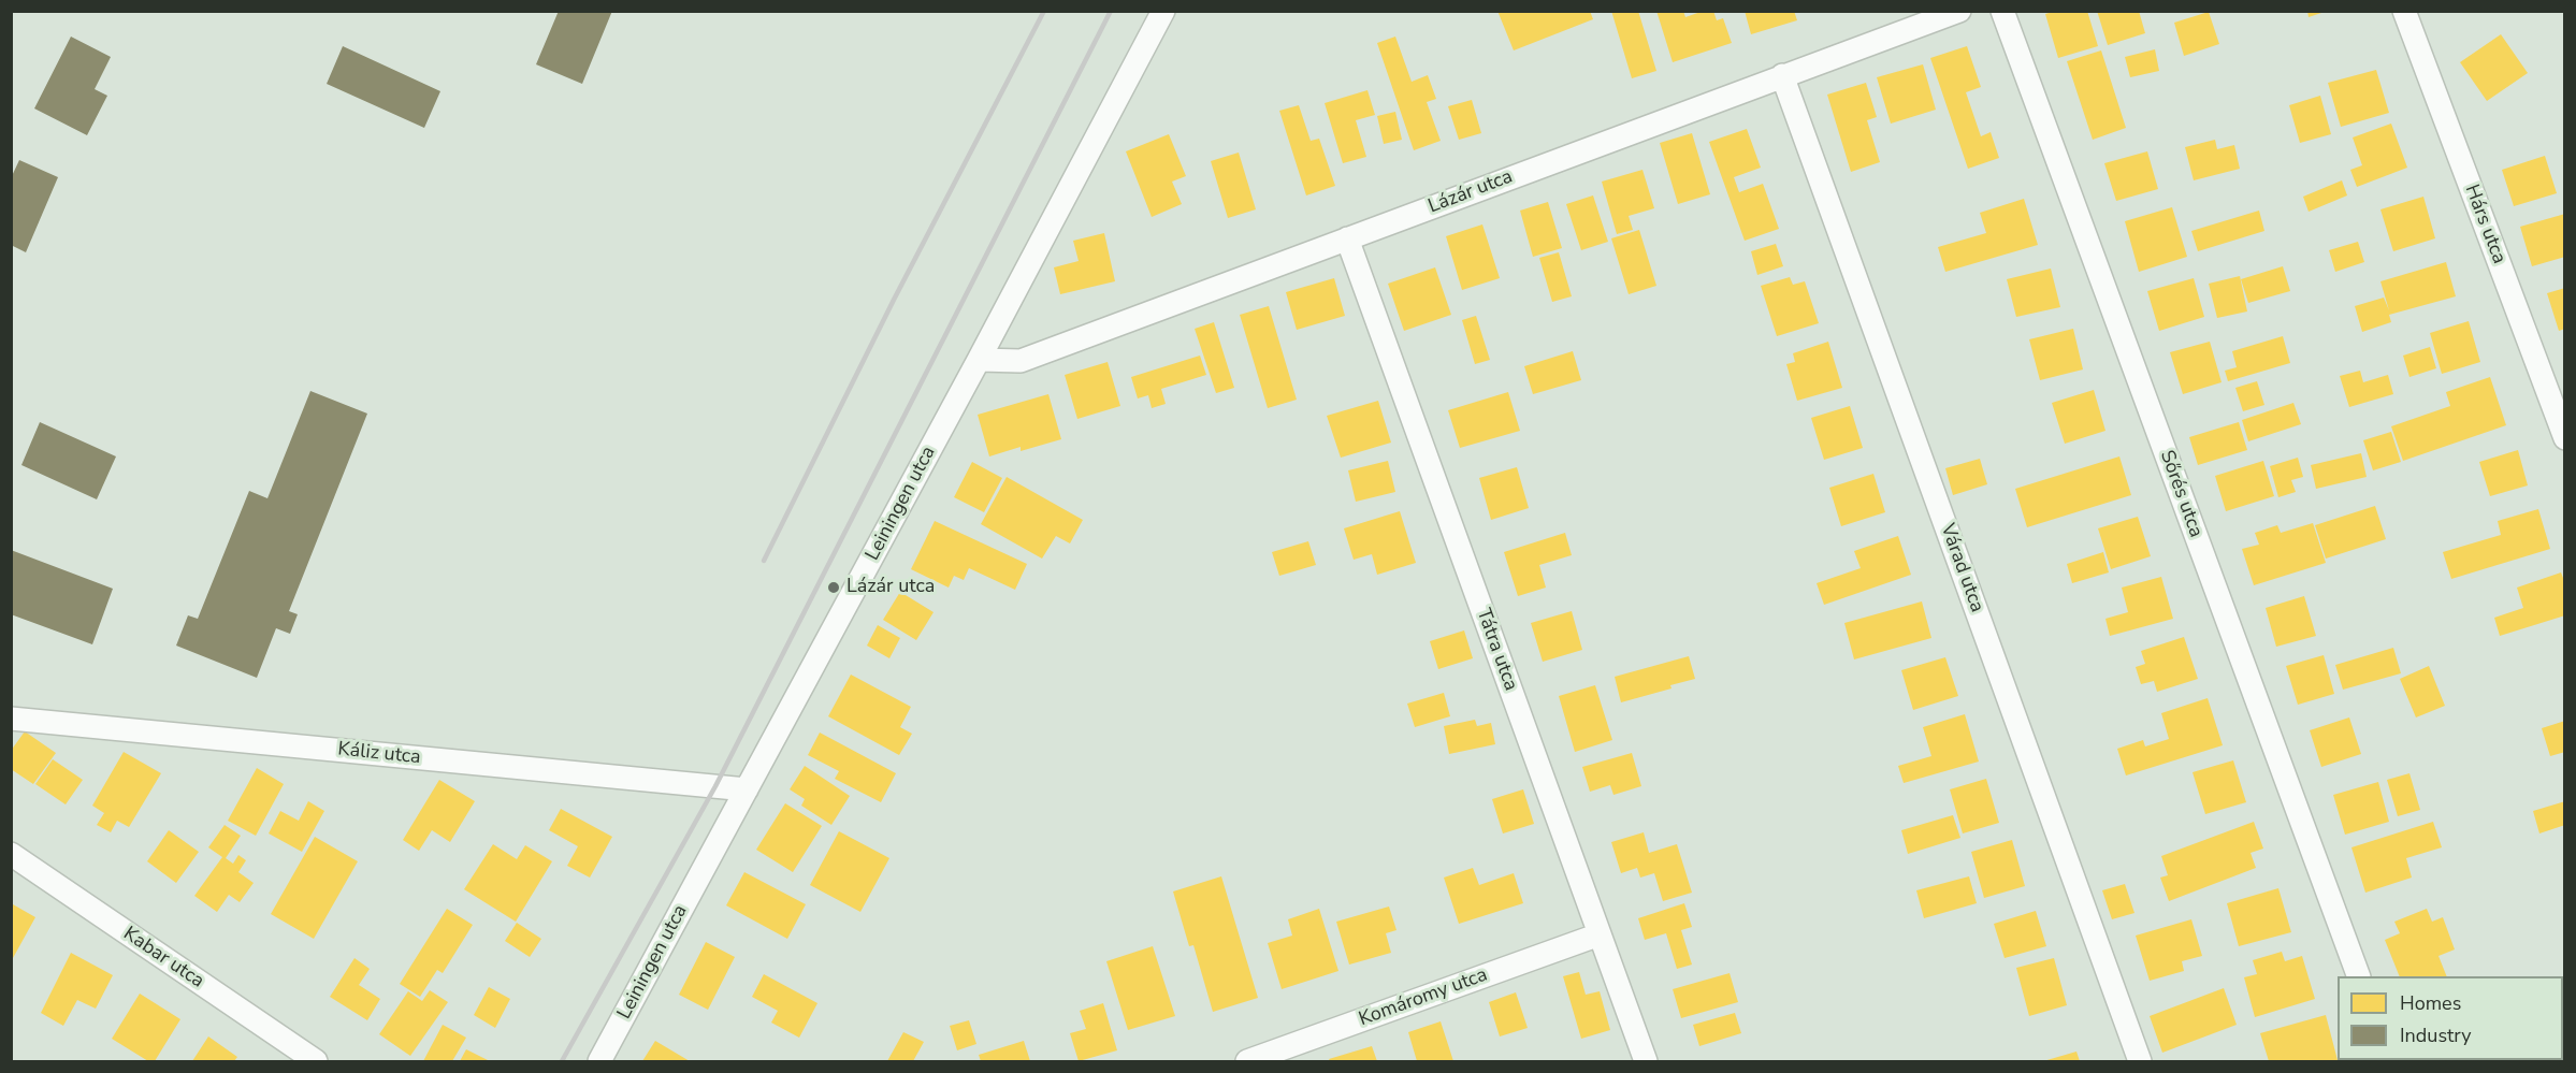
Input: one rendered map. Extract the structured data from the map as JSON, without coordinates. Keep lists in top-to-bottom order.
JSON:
{
  "streets": {
    "street": [
      "Lázár utca",
      "Hárs utca",
      "Sőrés utca",
      "Leiningen utca",
      "Várad utca",
      "Tátra utca",
      "Káliz utca",
      "Kabar utca",
      "Komáromy utca"
    ]
  },
  "crossings": [
    ["Lázár utca", "Leiningen utca"],
    ["Lázár utca", "Várad utca"],
    ["Lázár utca", "Tátra utca"],
    ["Leiningen utca", "Káliz utca"],
    ["Tátra utca", "Komáromy utca"]
  ],
  "places": ["Lázár utca"],
  "legend": ["Homes", "Industry"]
}
